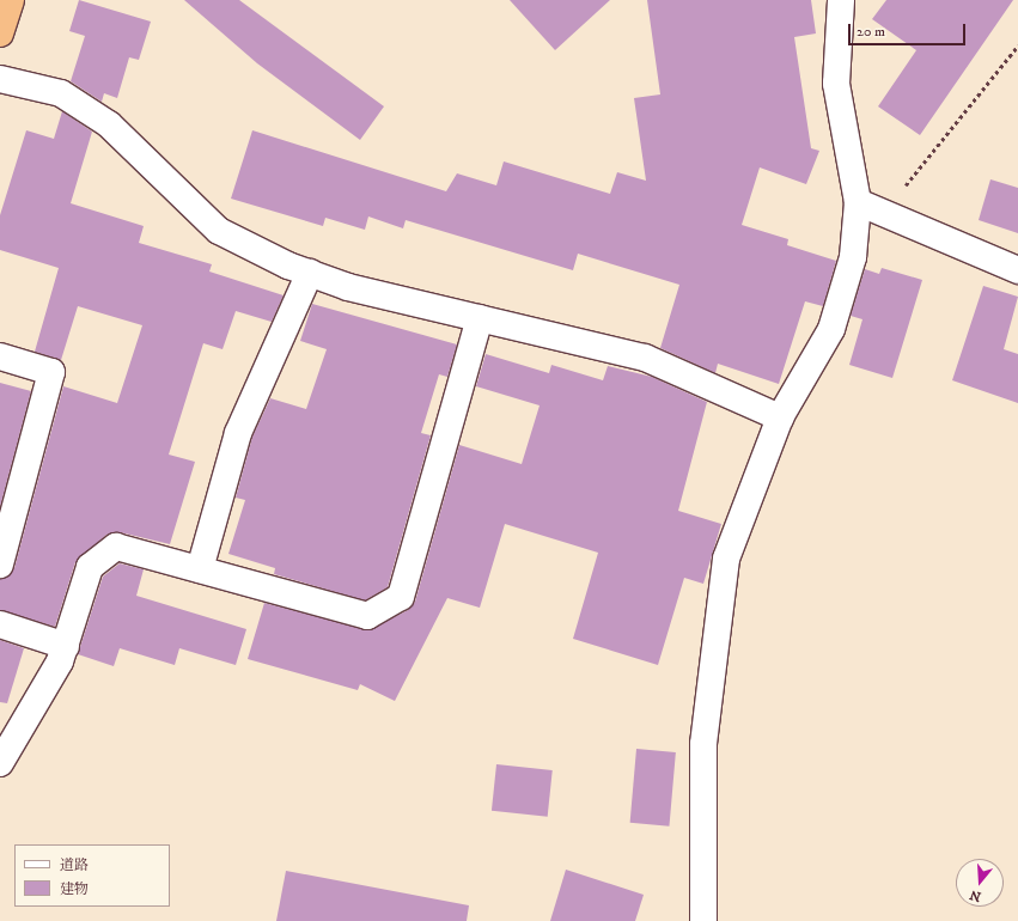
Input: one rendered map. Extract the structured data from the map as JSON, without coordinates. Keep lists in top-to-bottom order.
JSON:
{
  "legend": ["道路", "建物"],
  "scale_bar": "20 m",
  "north": "bottom"
}
